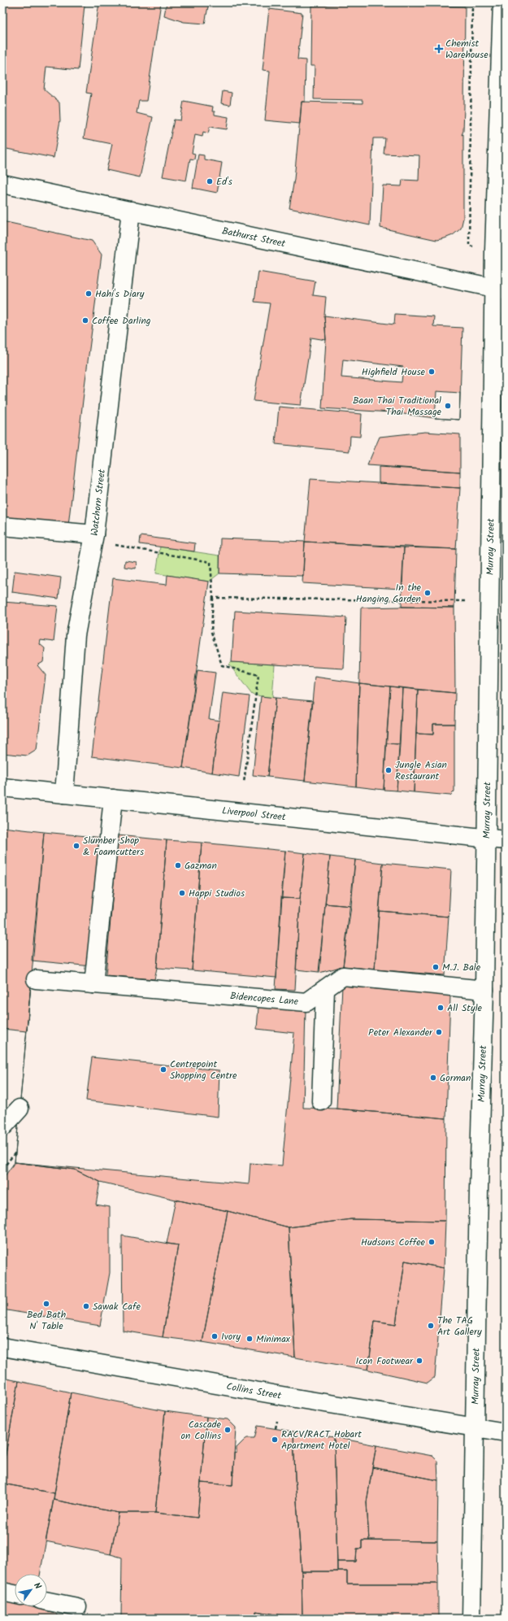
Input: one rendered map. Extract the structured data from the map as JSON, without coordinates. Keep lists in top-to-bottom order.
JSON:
{
  "streets": {
    "main road": [
      "Bathurst Street",
      "Watchorn Street",
      "Murray Street",
      "Liverpool Street",
      "Bidencopes Lane",
      "Collins Street"
    ]
  },
  "crossings": [
    ["Bathurst Street", "Watchorn Street"],
    ["Bathurst Street", "Murray Street"],
    ["Watchorn Street", "Liverpool Street"],
    ["Murray Street", "Liverpool Street"],
    ["Murray Street", "Bidencopes Lane"],
    ["Murray Street", "Collins Street"]
  ],
  "places": {
    "health": ["Chemist Warehouse"],
    "other": [
      "Ed's",
      "Hahi's Diary",
      "Coffee Darling",
      "Highfield House",
      "Baan Thai Traditional Thai Massage",
      "In the Hanging Garden",
      "Jungle Asian Restaurant",
      "Slumber Shop & Foamcutters",
      "Gazman",
      "Happi Studios",
      "M.J. Bale",
      "All Style",
      "Peter Alexander",
      "Centrepoint Shopping Centre",
      "Gorman",
      "Hudsons Coffee",
      "Bed Bath N' Table",
      "Sawak Cafe",
      "The TAG Art Gallery",
      "Ivory",
      "Minimax",
      "Icon Footwear",
      "Cascade on Collins",
      "RACV/RACT Hobart Apartment Hotel"
    ]
  },
  "north": "top right"
}
